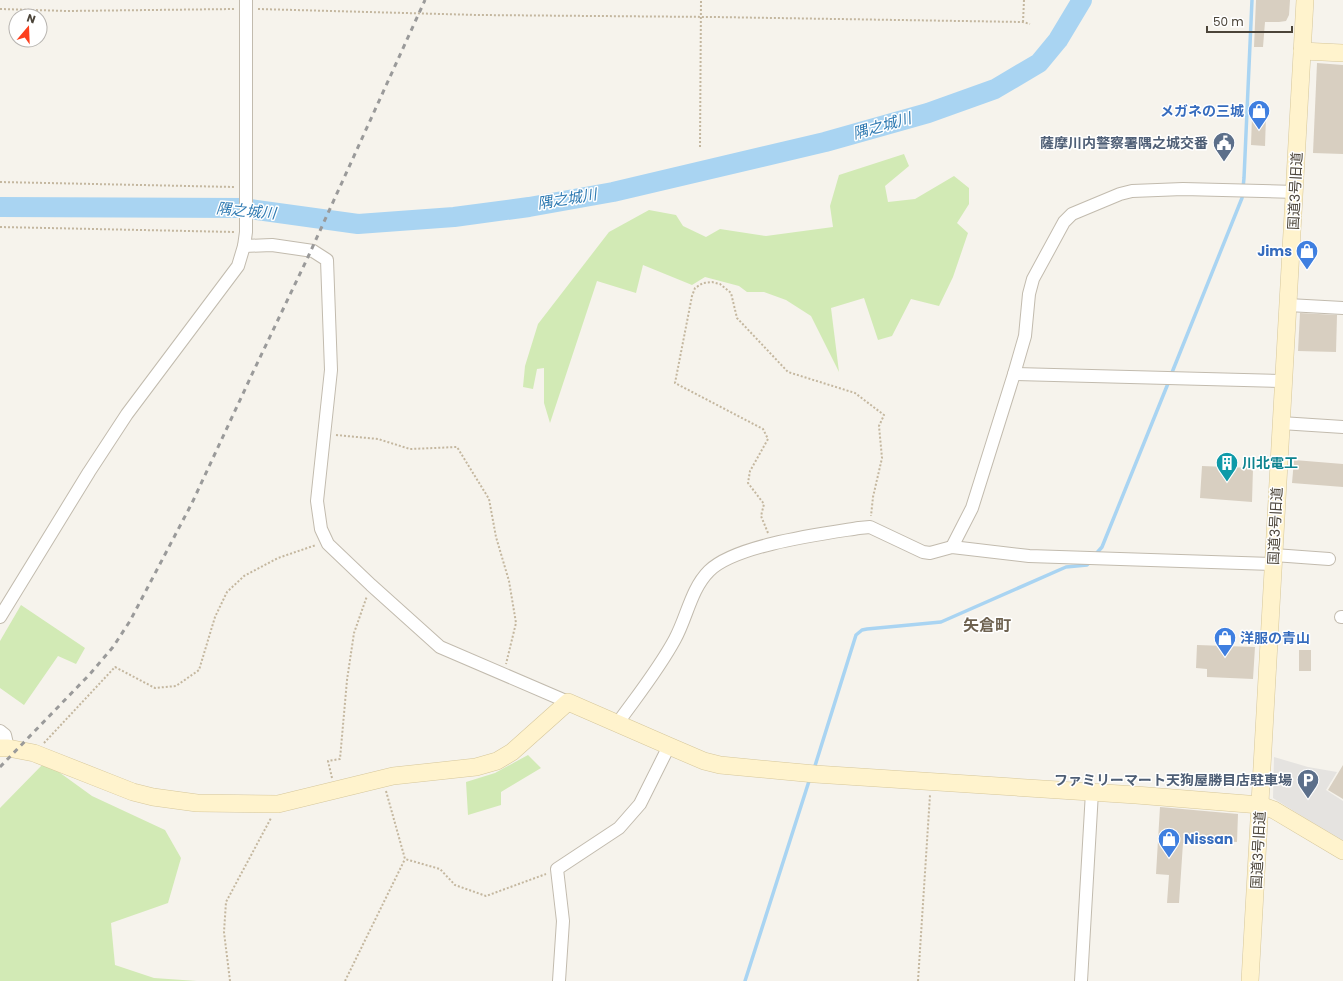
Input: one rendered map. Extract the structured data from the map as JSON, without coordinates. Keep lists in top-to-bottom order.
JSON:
{
  "streets": {
    "street": ["国道3号旧道"]
  },
  "districts": ["矢倉町"],
  "water": ["隅之城川"],
  "places": {
    "shop": [
      "メガネの三城",
      "Jims",
      "洋服の青山",
      "Nissan"
    ],
    "public building": ["薩摩川内警察署隅之城交番"],
    "building": ["川北電工"],
    "parking": ["ファミリーマート天狗屋勝目店駐車場"]
  },
  "scale_bar": "50 m",
  "north": "top"
}
